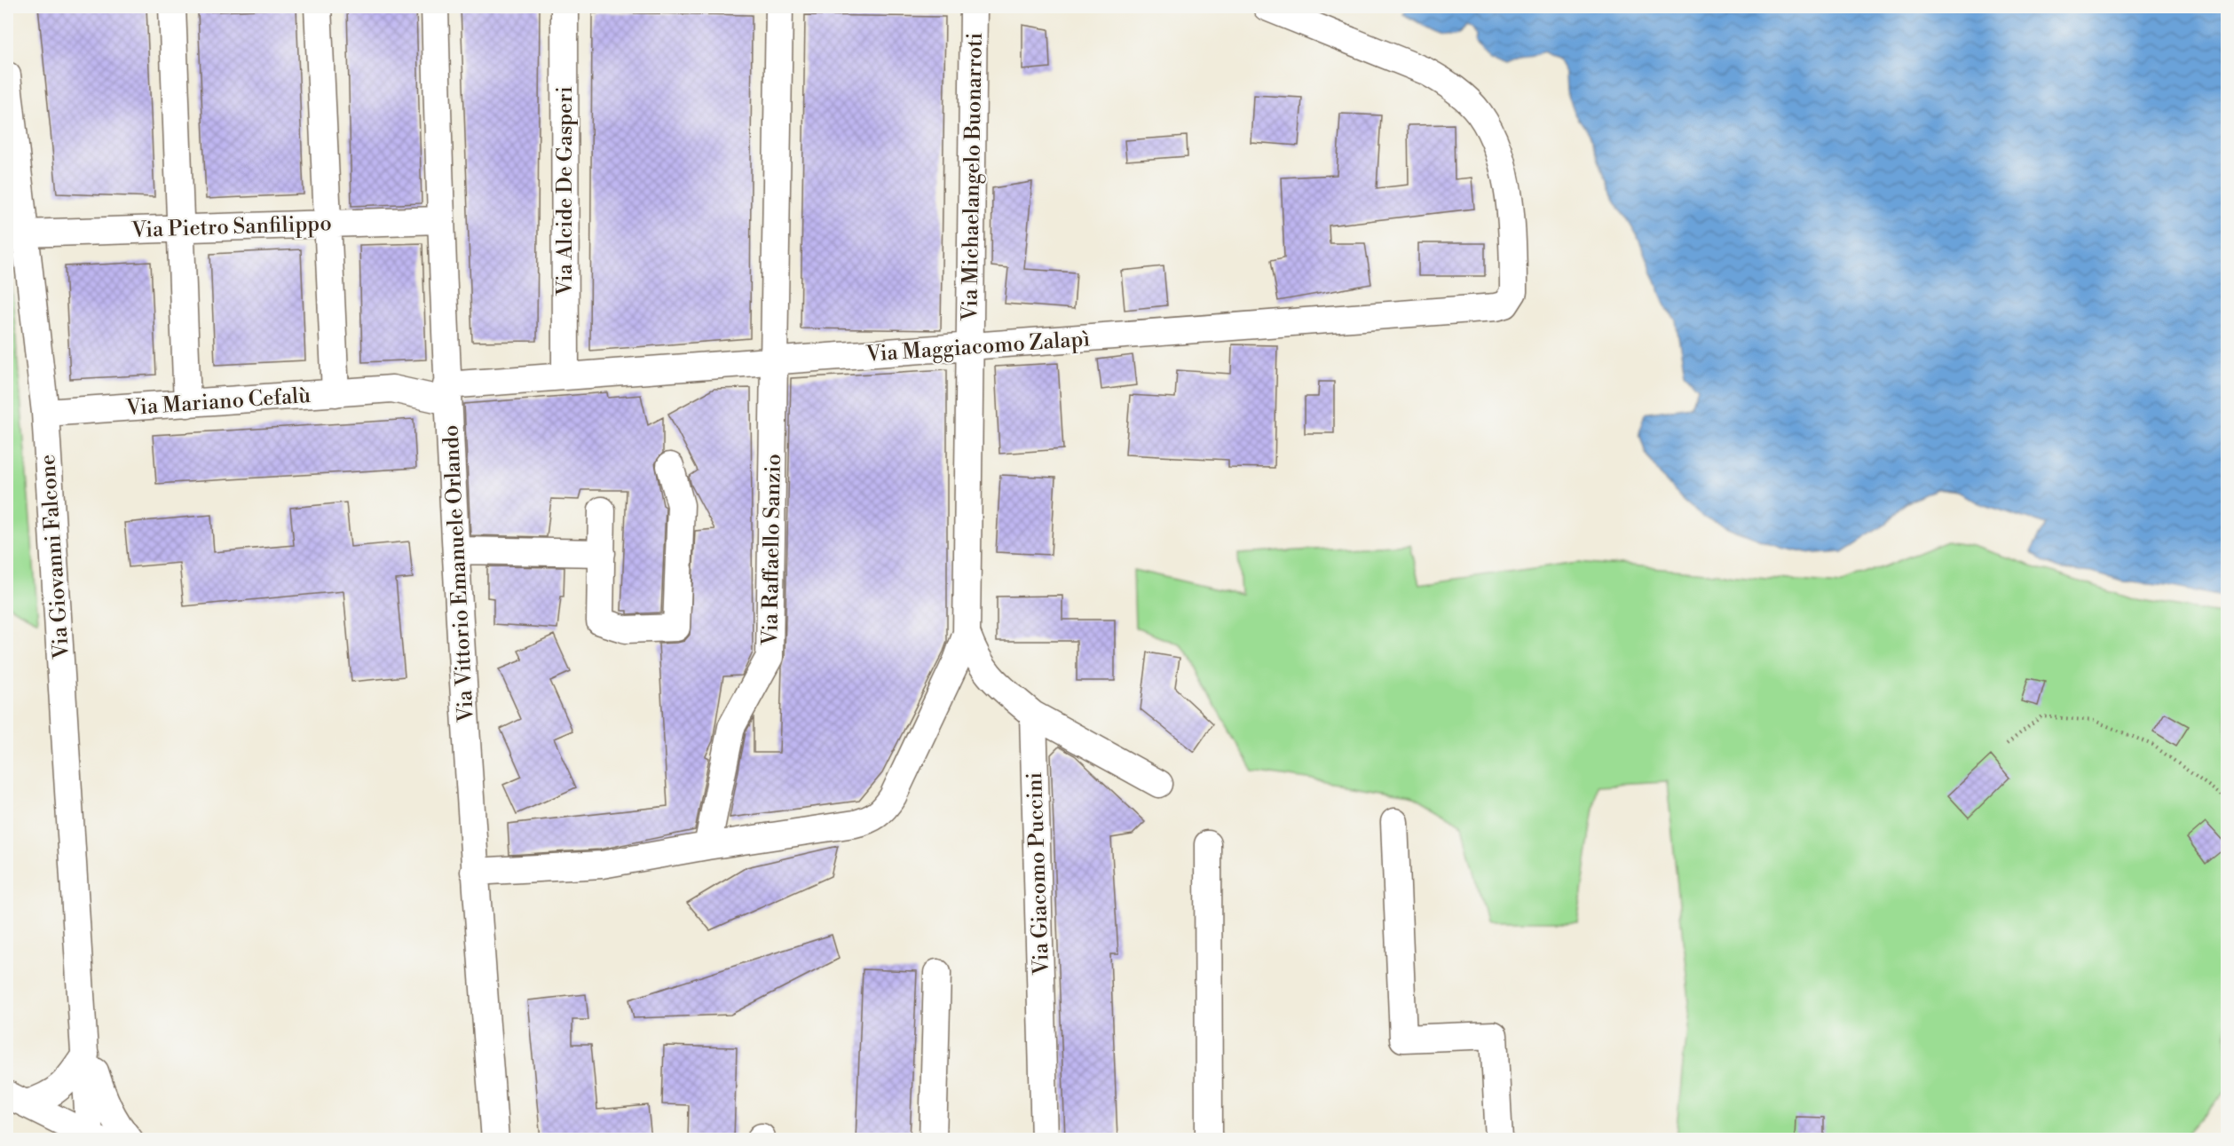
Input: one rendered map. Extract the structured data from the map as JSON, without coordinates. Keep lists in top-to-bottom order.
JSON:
{
  "streets": {
    "street": [
      "Via Michaelangelo Buonarroti",
      "Via Alcide De Gasperi",
      "Via Pietro Sanfilippo",
      "Via Maggiacomo Zalapì",
      "Via Mariano Cefalù",
      "Via Raffaello Sanzio",
      "Via Giovanni Falcone",
      "Via Vittorio Emanuele Orlando",
      "Via Giacomo Puccini"
    ]
  },
  "crossings": [
    ["Via Michaelangelo Buonarroti", "Via Maggiacomo Zalapì"],
    ["Via Alcide De Gasperi", "Via Maggiacomo Zalapì"],
    ["Via Pietro Sanfilippo", "Via Giovanni Falcone"],
    ["Via Pietro Sanfilippo", "Via Vittorio Emanuele Orlando"],
    ["Via Maggiacomo Zalapì", "Via Mariano Cefalù"],
    ["Via Maggiacomo Zalapì", "Via Raffaello Sanzio"],
    ["Via Maggiacomo Zalapì", "Via Vittorio Emanuele Orlando"],
    ["Via Mariano Cefalù", "Via Giovanni Falcone"],
    ["Via Mariano Cefalù", "Via Vittorio Emanuele Orlando"]
  ]
}
